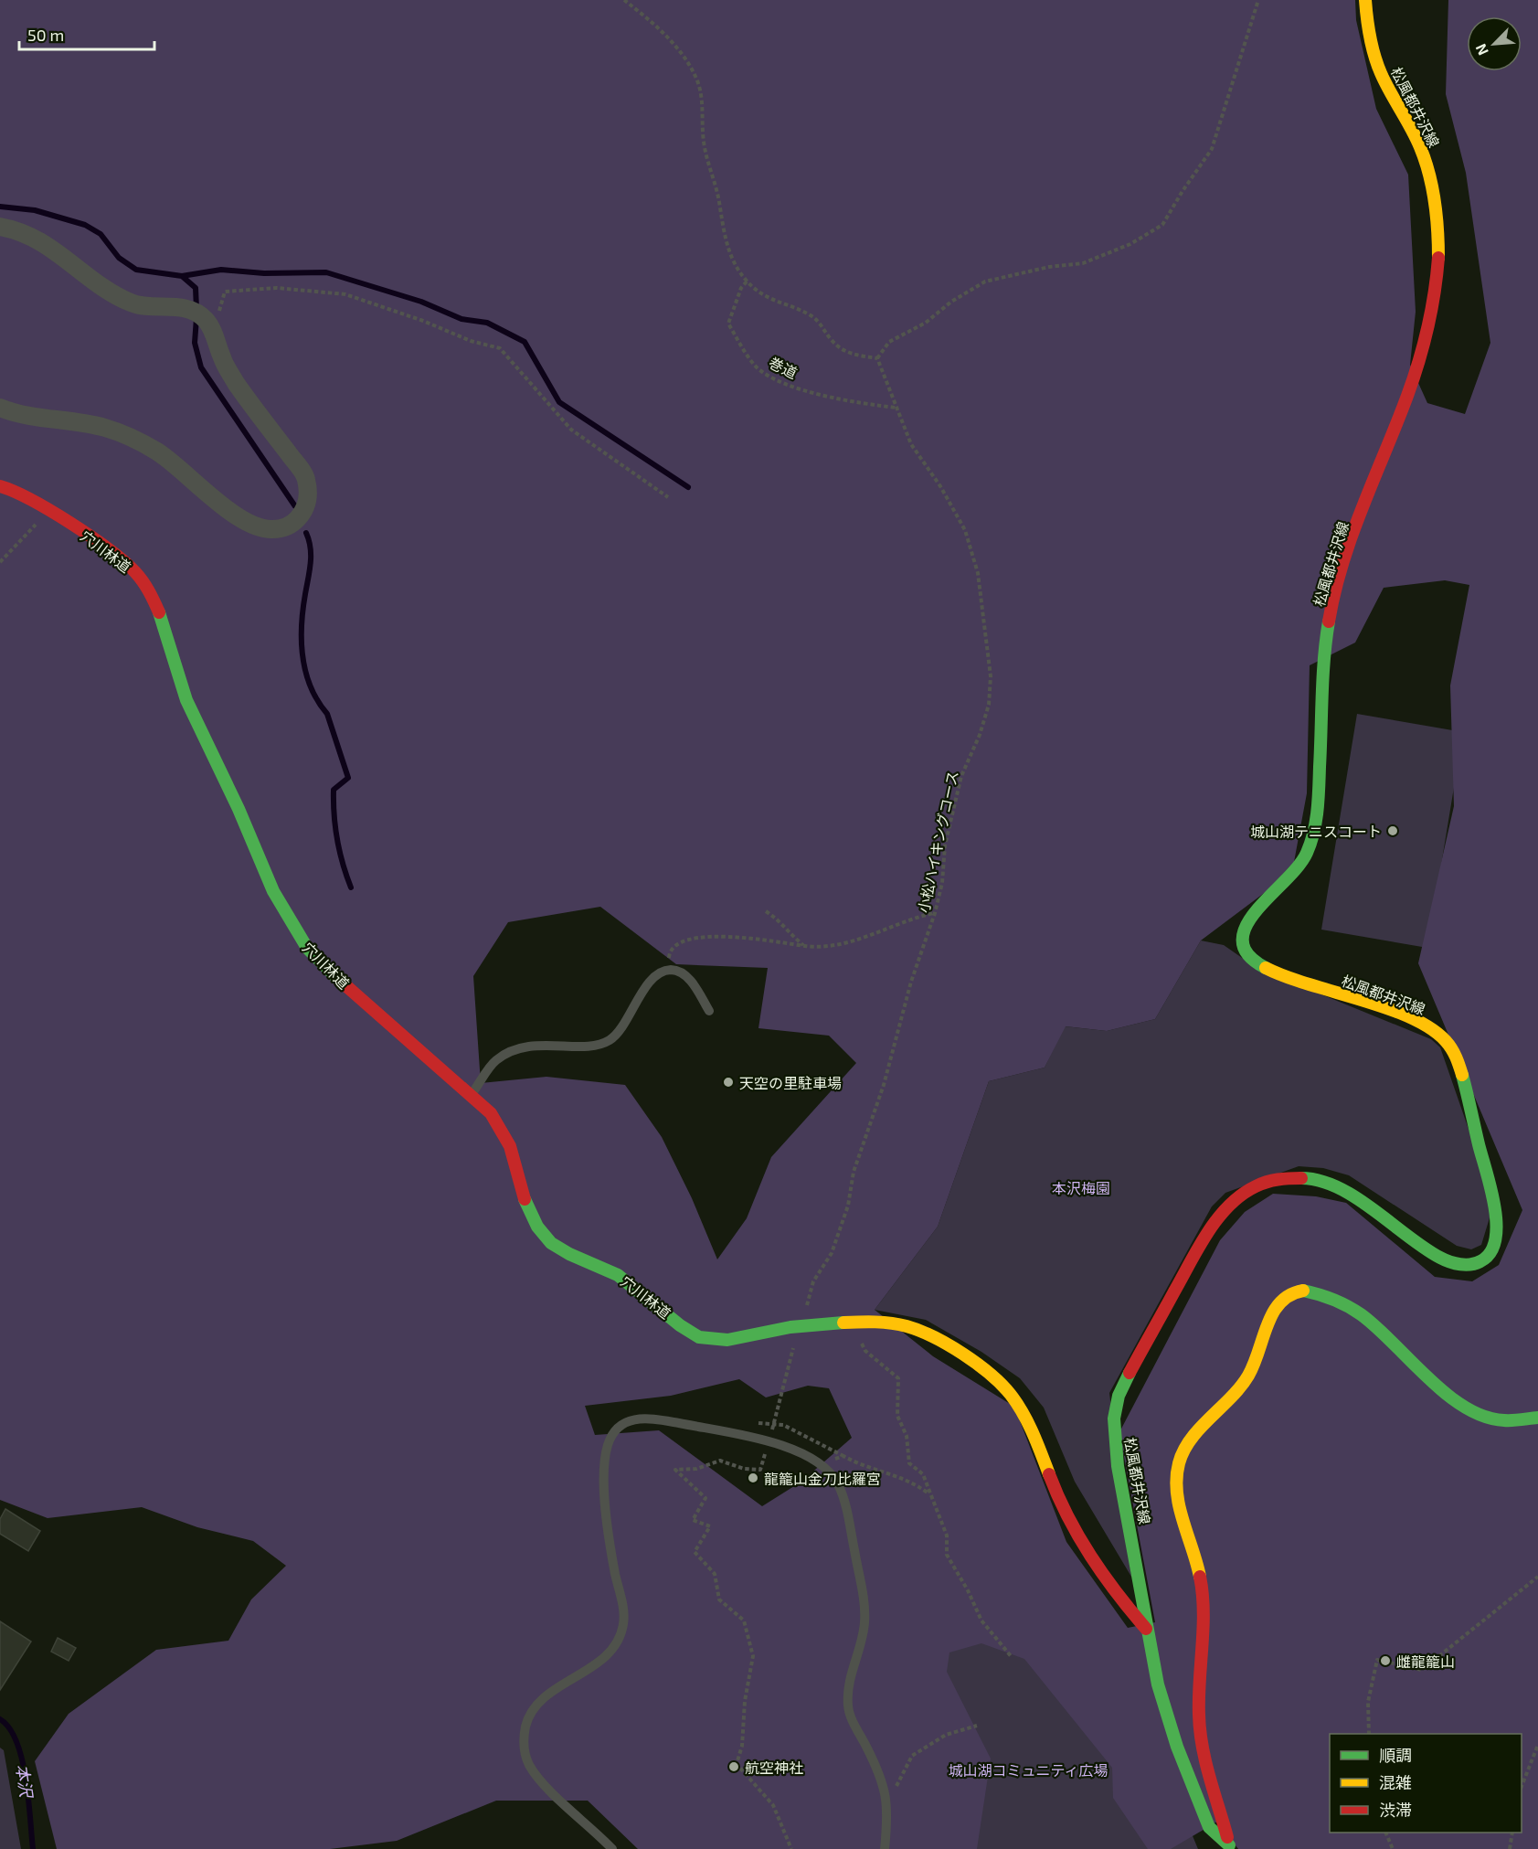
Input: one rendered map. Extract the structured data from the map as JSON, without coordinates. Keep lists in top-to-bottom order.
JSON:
{
  "streets": {
    "street": ["松風都井沢線", "穴川林道"],
    "path": ["巻道", "小松ハイキングコース"]
  },
  "crossings": [
    ["松風都井沢線", "穴川林道"],
    ["巻道", "小松ハイキングコース"],
    ["穴川林道", "小松ハイキングコース"]
  ],
  "water": ["本沢"],
  "parks": ["本沢梅園", "城山湖コミュニティ広場"],
  "places": [
    "城山湖テニスコート",
    "天空の里駐車場",
    "龍籠山金刀比羅宮",
    "雌龍籠山",
    "航空神社"
  ],
  "legend": ["順調", "混雑", "渋滞"],
  "scale_bar": "50 m",
  "north": "bottom left"
}
